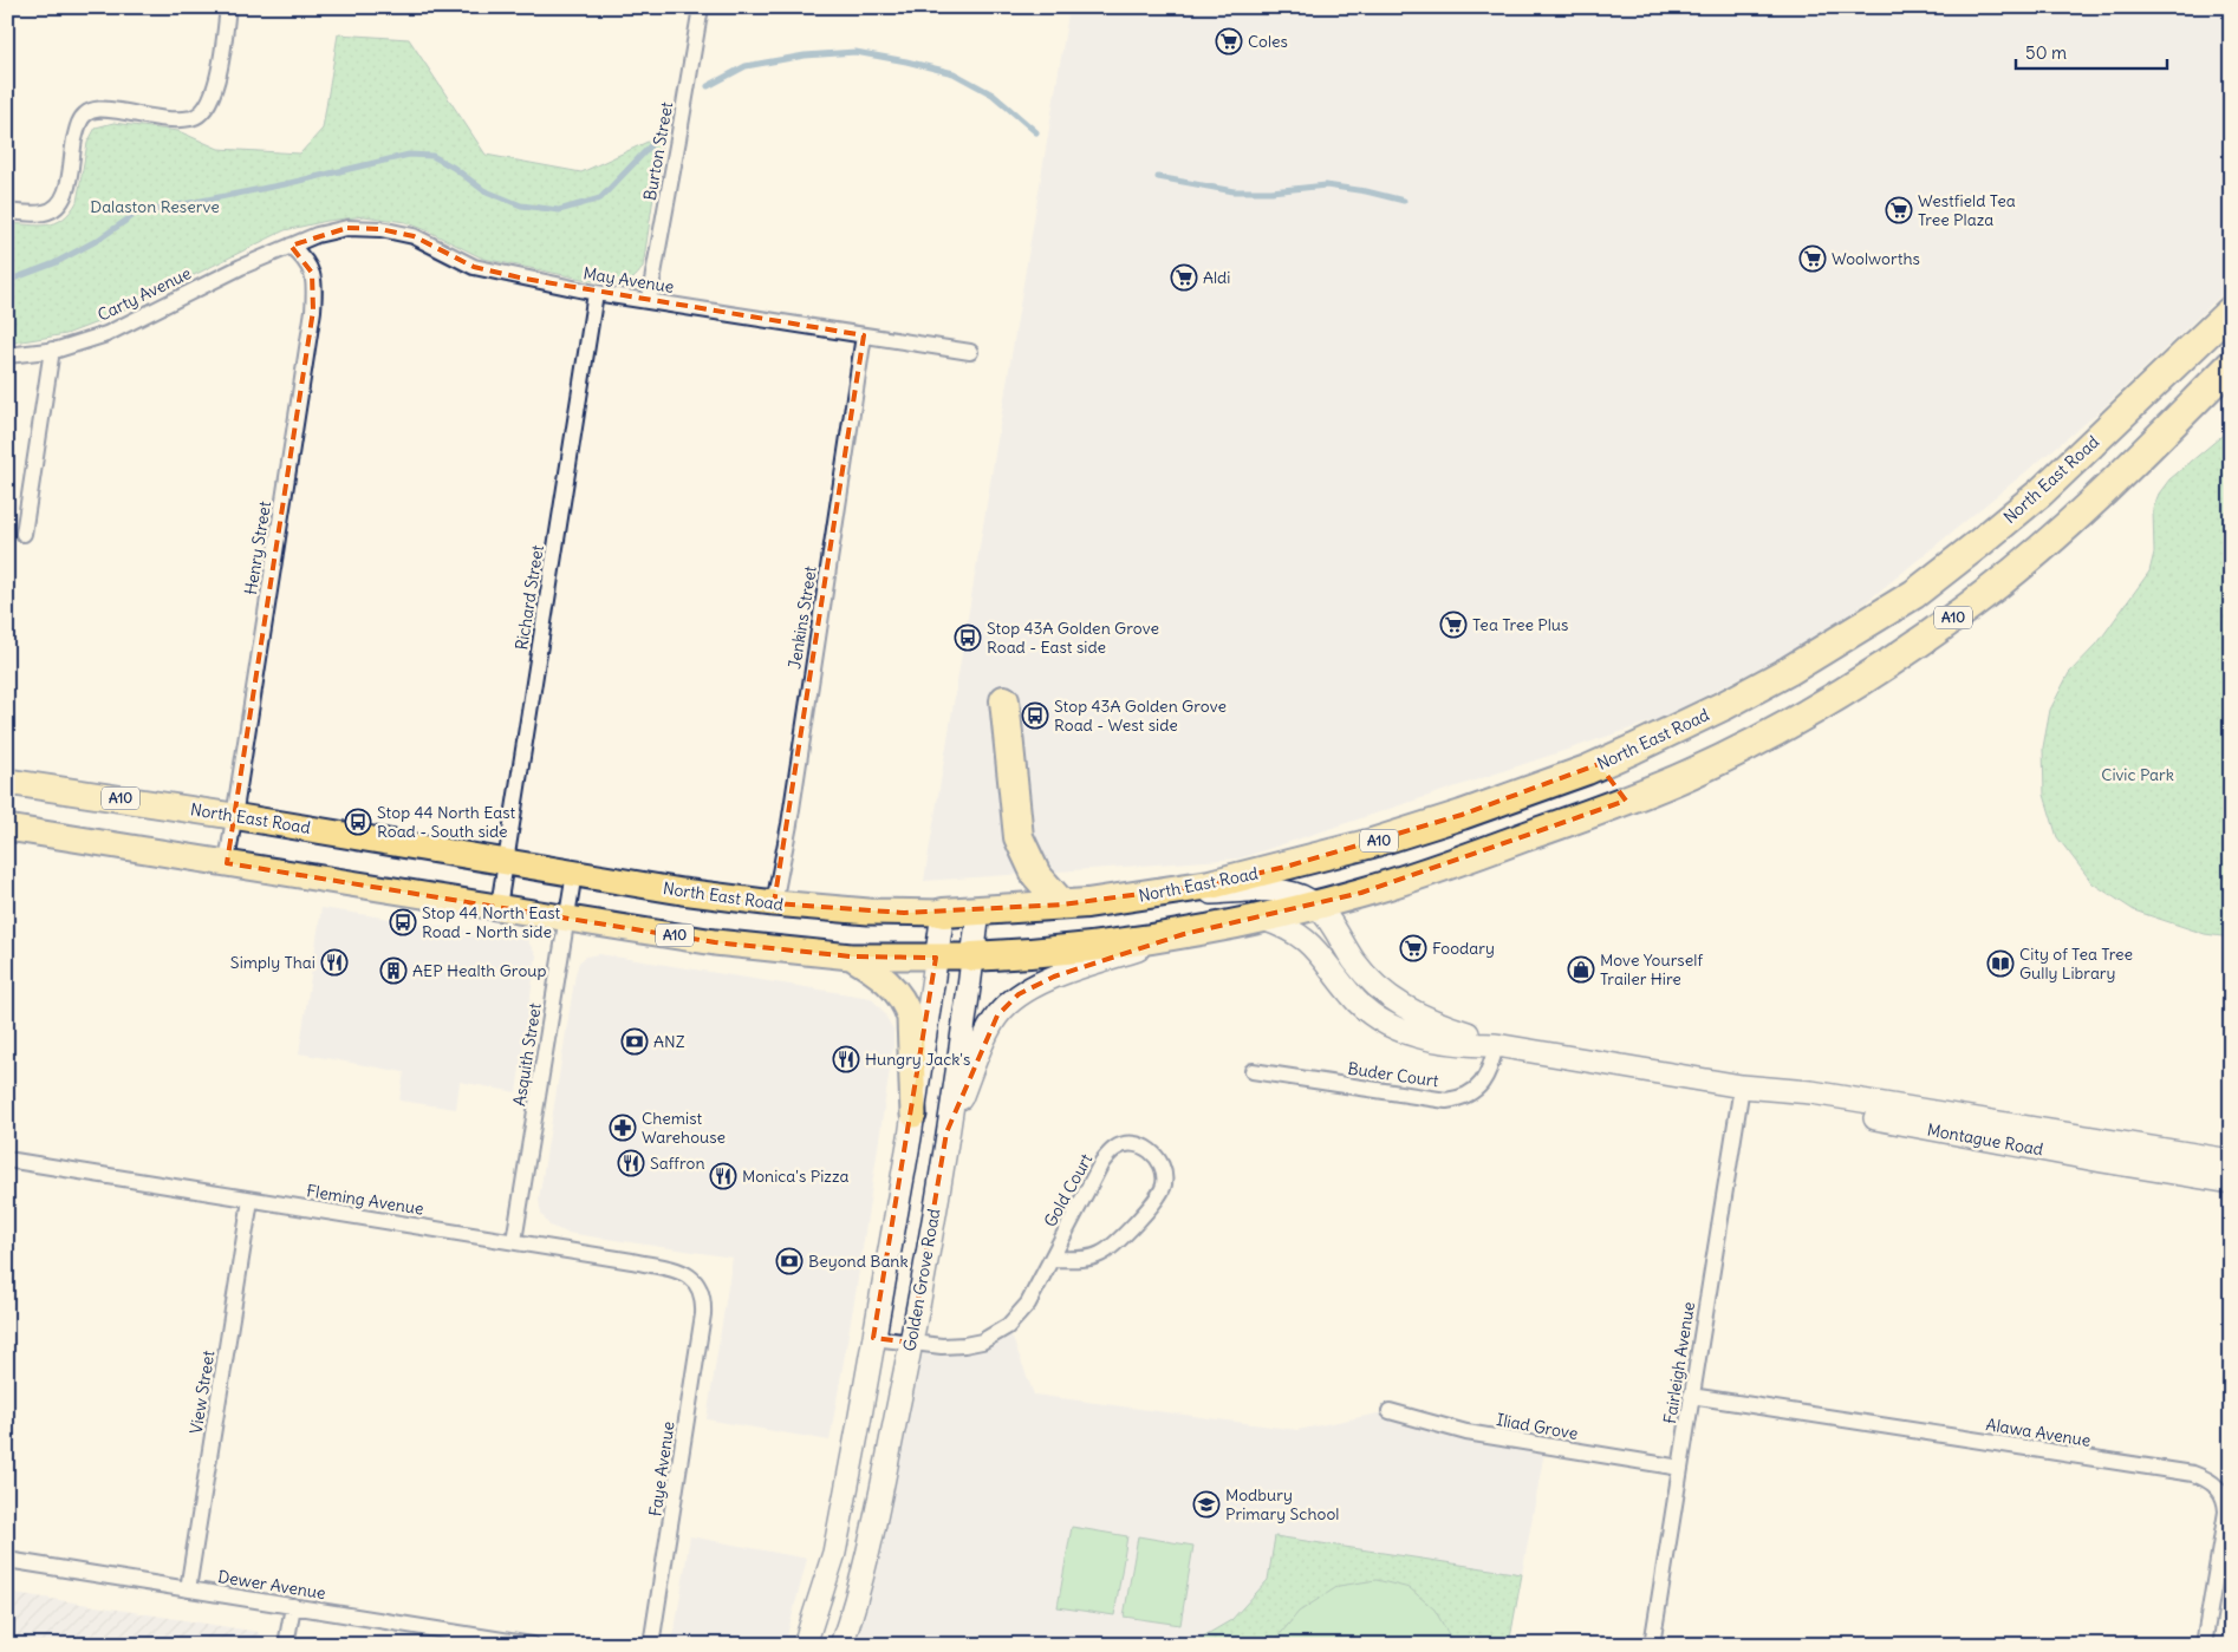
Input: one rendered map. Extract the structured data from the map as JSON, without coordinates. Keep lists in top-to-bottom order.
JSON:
{
  "streets": {
    "highway": ["North East Road", "A10"],
    "main road": ["Montague Road", "Golden Grove Road"],
    "street": [
      "Burton Street",
      "May Avenue",
      "Carty Avenue",
      "Henry Street",
      "Richard Street",
      "Jenkins Street",
      "Asquith Street",
      "Buder Court",
      "Gold Court",
      "Fleming Avenue",
      "Fairleigh Avenue",
      "View Street",
      "Iliad Grove",
      "Alawa Avenue",
      "Faye Avenue",
      "Dewer Avenue"
    ]
  },
  "crossings": [
    ["Burton Street", "May Avenue"],
    ["May Avenue", "Carty Avenue"],
    ["May Avenue", "Henry Street"],
    ["May Avenue", "Richard Street"],
    ["May Avenue", "Jenkins Street"],
    ["Carty Avenue", "Henry Street"],
    ["North East Road", "Henry Street"],
    ["North East Road", "Richard Street"],
    ["North East Road", "Jenkins Street"],
    ["North East Road", "Asquith Street"],
    ["North East Road", "Montague Road"],
    ["North East Road", "Golden Grove Road"],
    ["Henry Street", "A10"],
    ["Richard Street", "A10"],
    ["A10", "Asquith Street"],
    ["A10", "Montague Road"],
    ["A10", "Golden Grove Road"],
    ["Asquith Street", "Fleming Avenue"],
    ["Buder Court", "Montague Road"],
    ["Montague Road", "Fairleigh Avenue"],
    ["Gold Court", "Golden Grove Road"],
    ["Fleming Avenue", "View Street"],
    ["Fleming Avenue", "Faye Avenue"],
    ["Fairleigh Avenue", "Iliad Grove"],
    ["Fairleigh Avenue", "Alawa Avenue"],
    ["View Street", "Dewer Avenue"]
  ],
  "parks": ["Dalaston Reserve", "Civic Park"],
  "places": {
    "supermarket": [
      "Coles",
      "Westfield Tea Tree Plaza",
      "Woolworths",
      "Aldi",
      "Tea Tree Plus",
      "Foodary"
    ],
    "bus stop": [
      "Stop 43A Golden Grove Road - East side",
      "Stop 43A Golden Grove Road - West side",
      "Stop 44 North East Road - South side",
      "Stop 44 North East Road - North side"
    ],
    "restaurant": [
      "Simply Thai",
      "Hungry Jack's",
      "Saffron",
      "Monica's Pizza"
    ],
    "library": ["City of Tea Tree Gully Library"],
    "shop": ["Move Yourself Trailer Hire"],
    "building": ["AEP Health Group"],
    "bank": ["ANZ", "Beyond Bank"],
    "pharmacy": ["Chemist Warehouse"],
    "school or university": ["Modbury Primary School"]
  },
  "scale_bar": "50 m"
}
